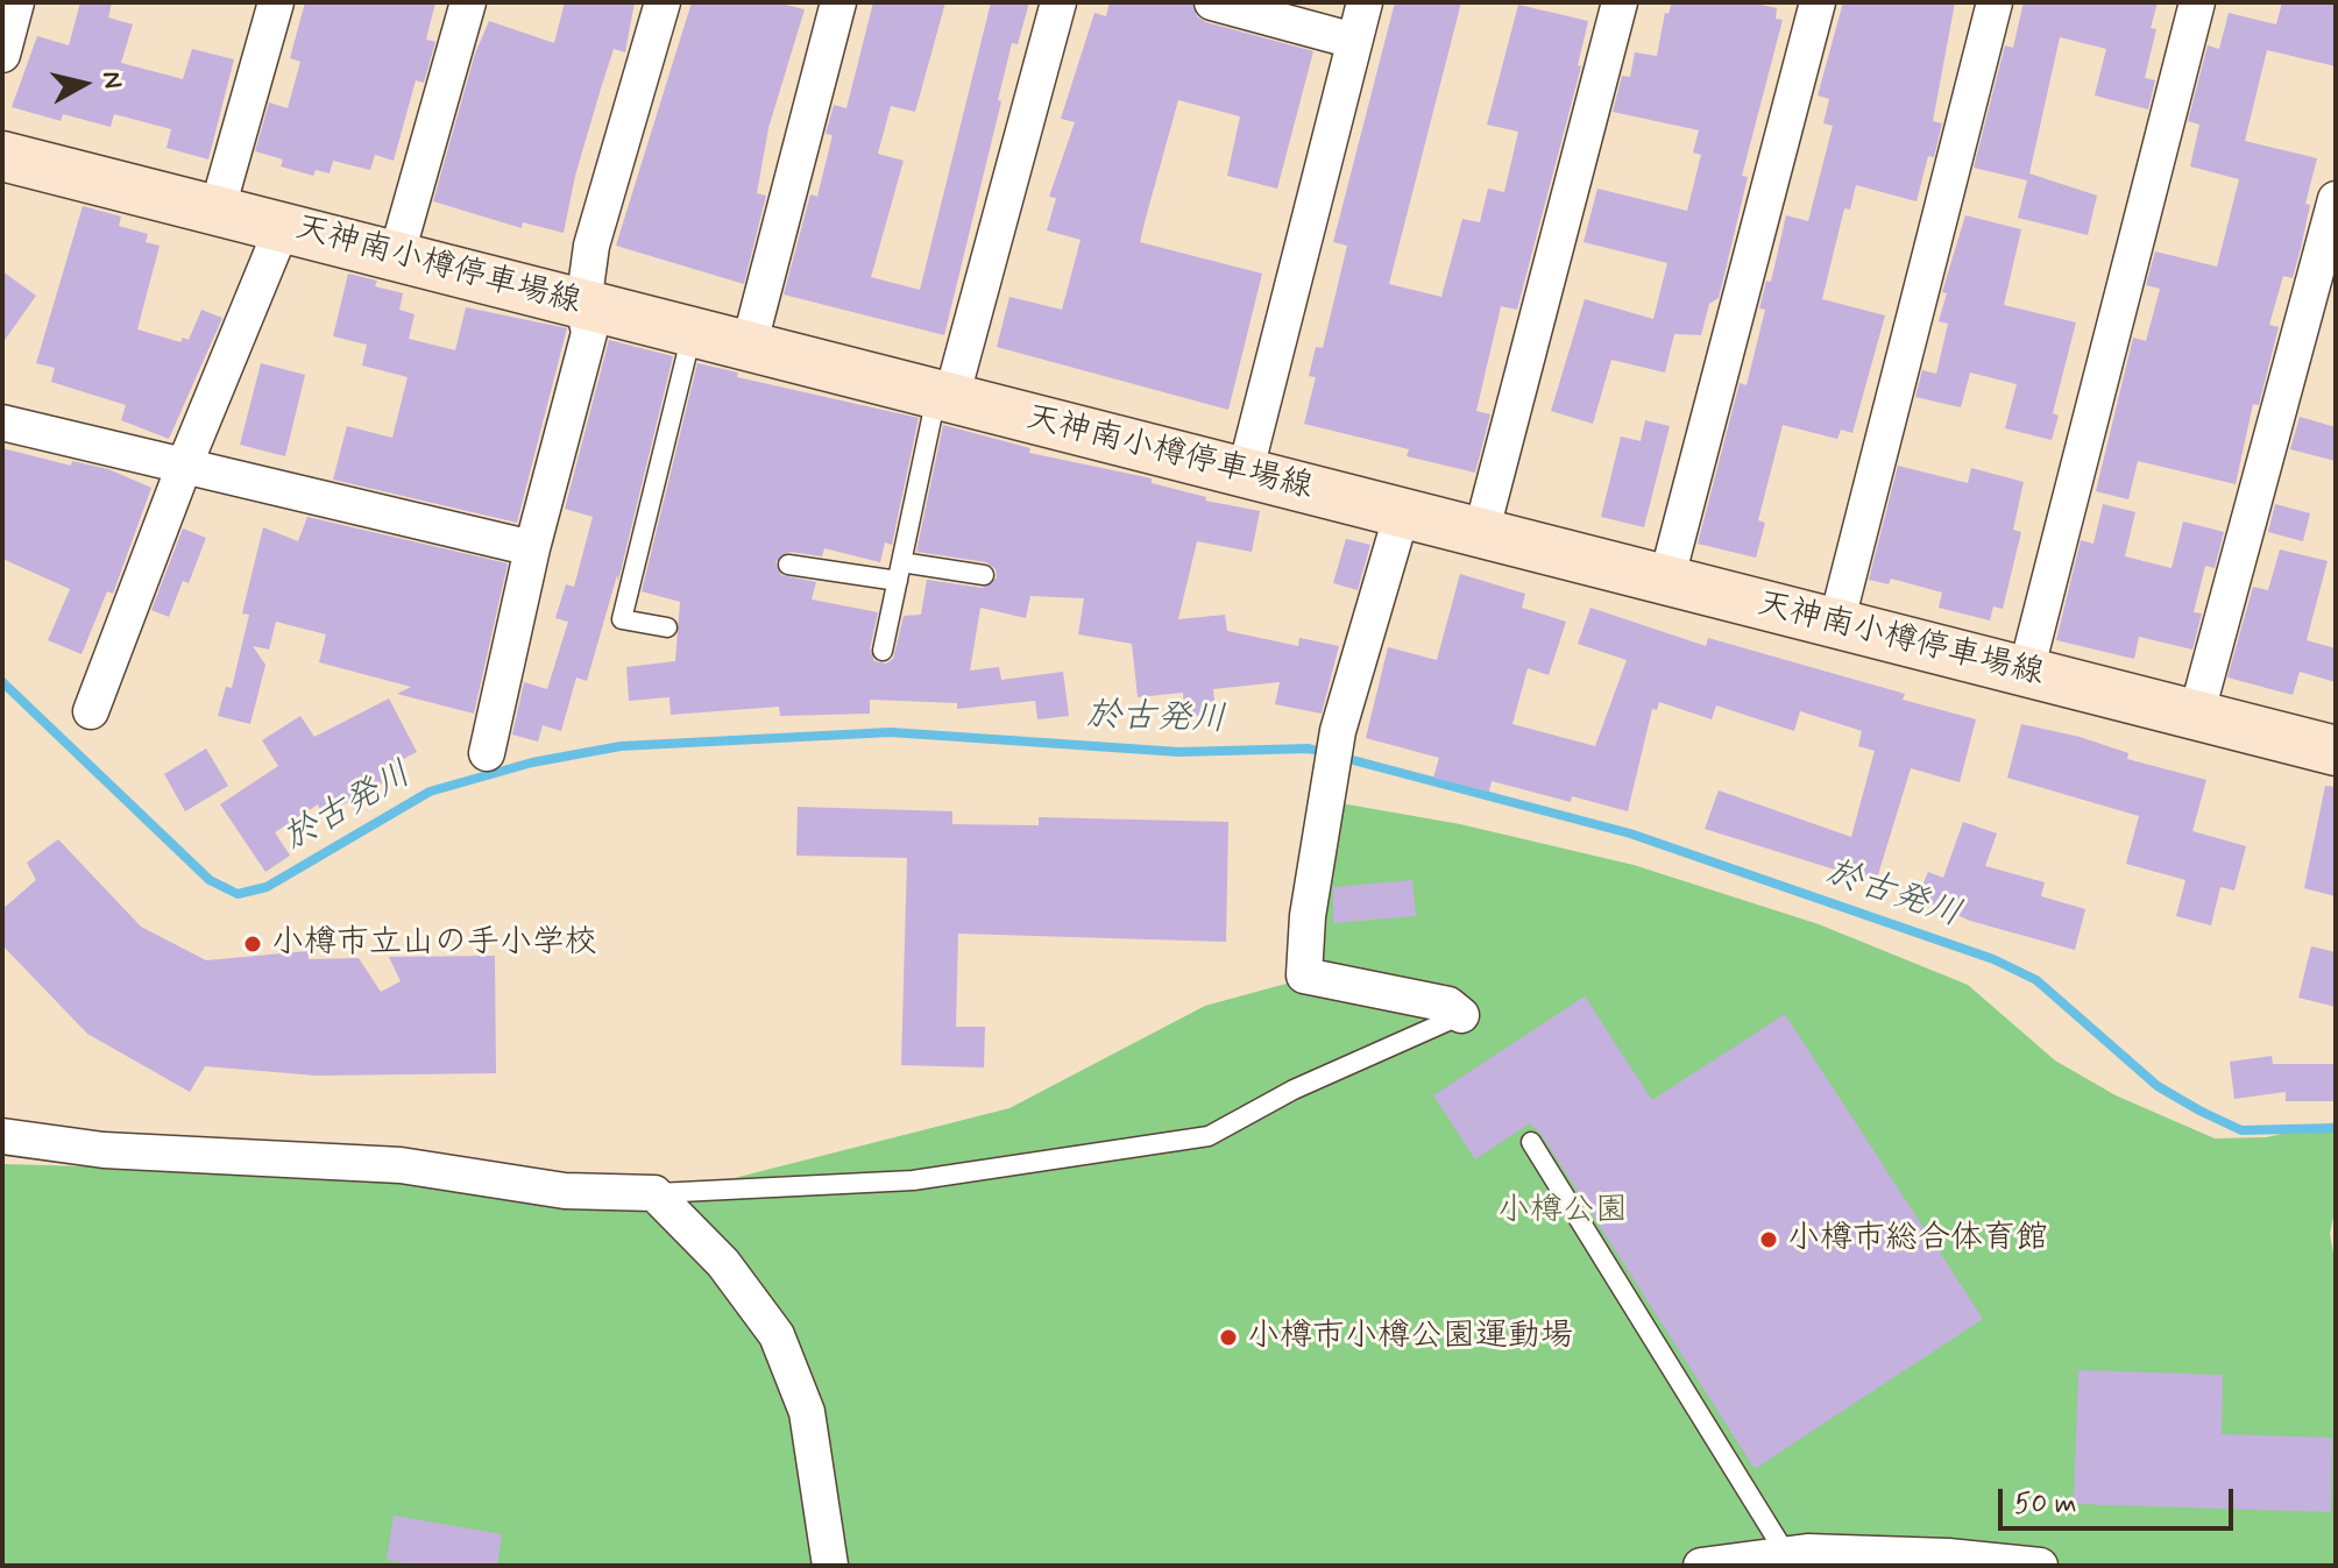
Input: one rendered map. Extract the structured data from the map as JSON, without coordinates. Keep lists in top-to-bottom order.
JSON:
{
  "streets": {
    "main road": ["天神南小樽停車場線"]
  },
  "water": ["於古発川"],
  "parks": ["小樽公園"],
  "places": ["小樽市立山の手小学校", "小樽市総合体育館", "小樽市小樽公園運動場"],
  "scale_bar": "50 m",
  "north": "right"
}
